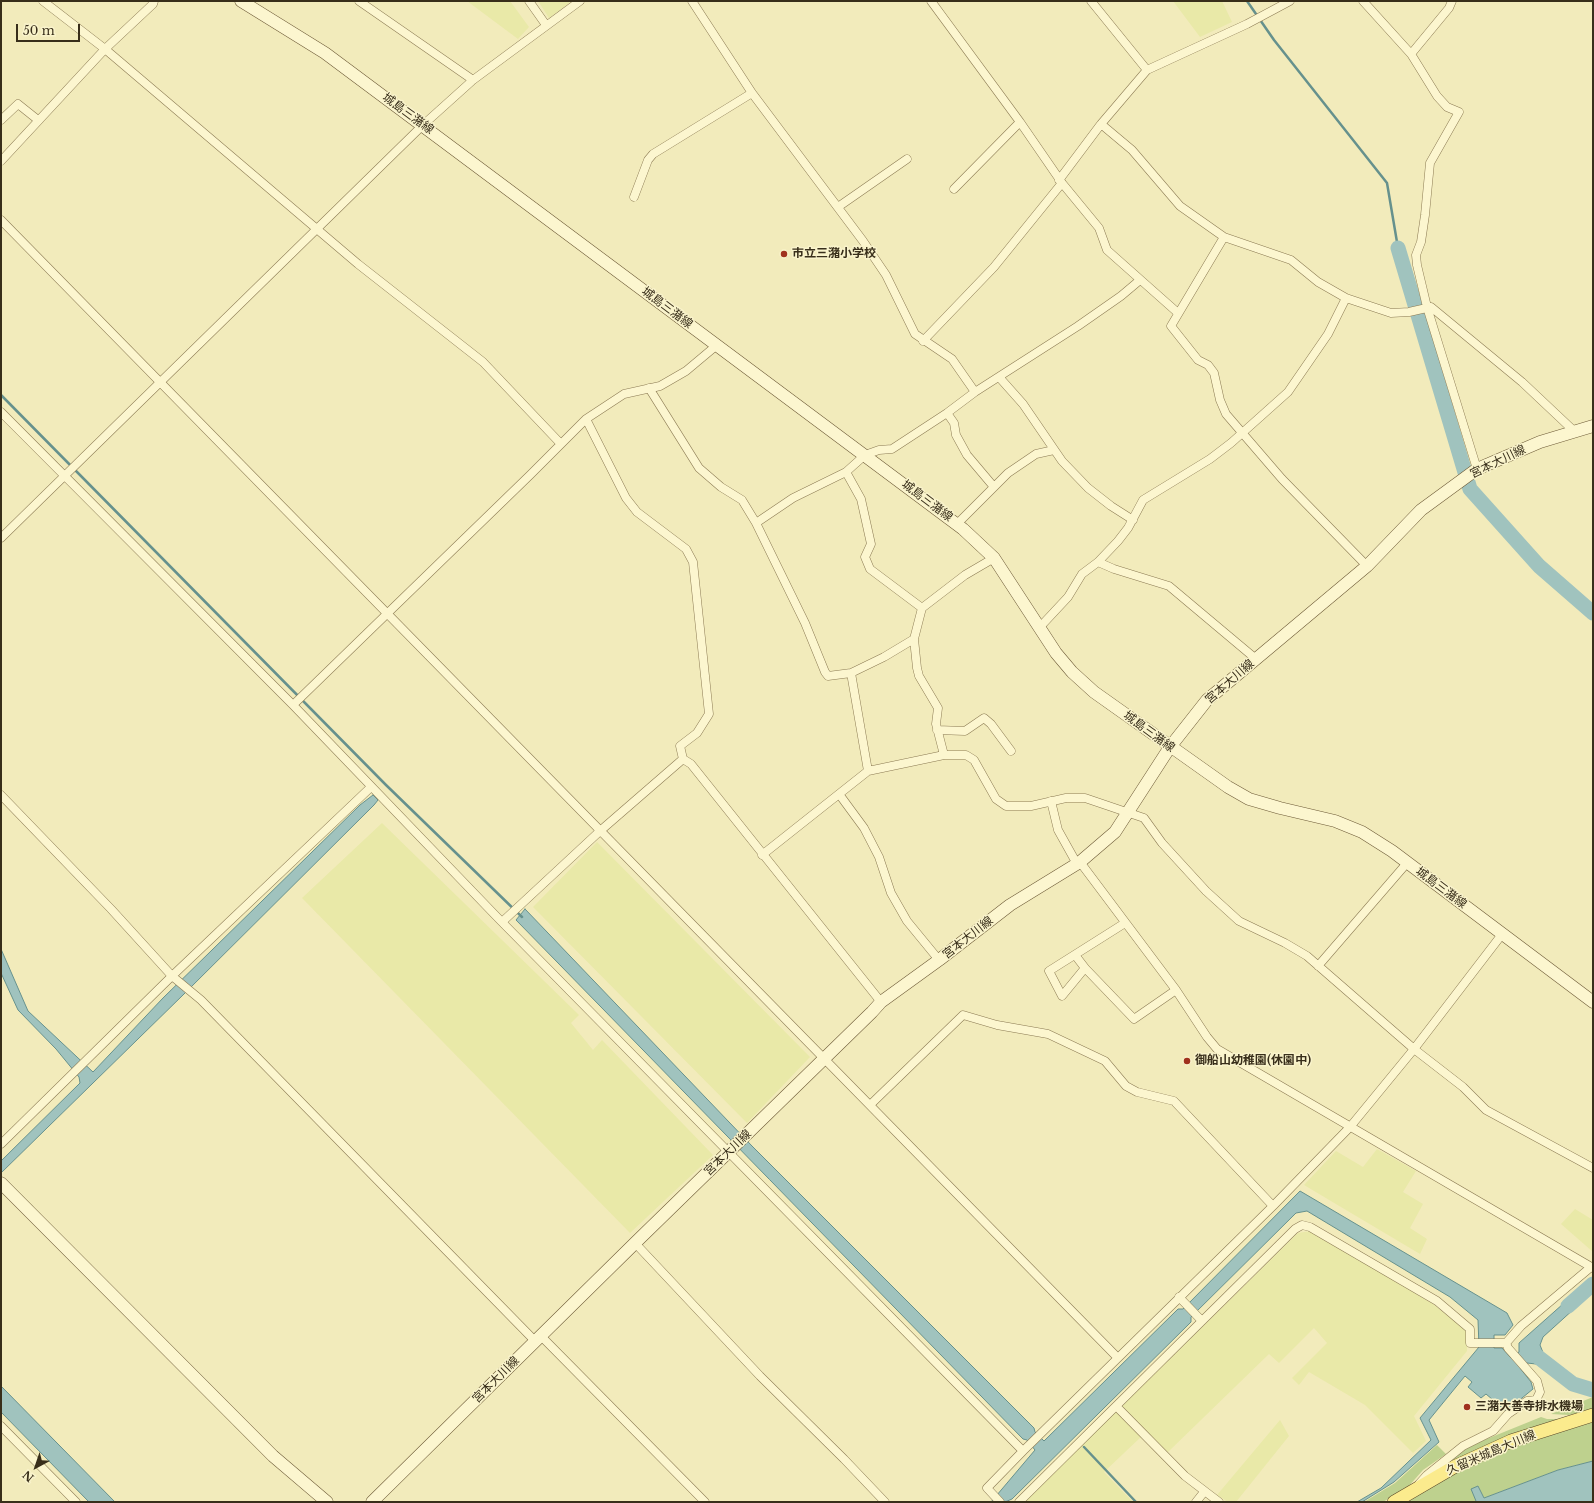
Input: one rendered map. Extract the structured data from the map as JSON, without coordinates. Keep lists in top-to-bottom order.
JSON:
{
  "streets": {
    "main road": ["城島三潴線", "宮本大川線", "久留米城島大川線"]
  },
  "crossings": [
    ["城島三潴線", "宮本大川線"]
  ],
  "places": ["市立三潴小学校", "御船山幼稚園(休園中)", "三潴大善寺排水機場"],
  "scale_bar": "50 m",
  "north": "bottom left"
}
